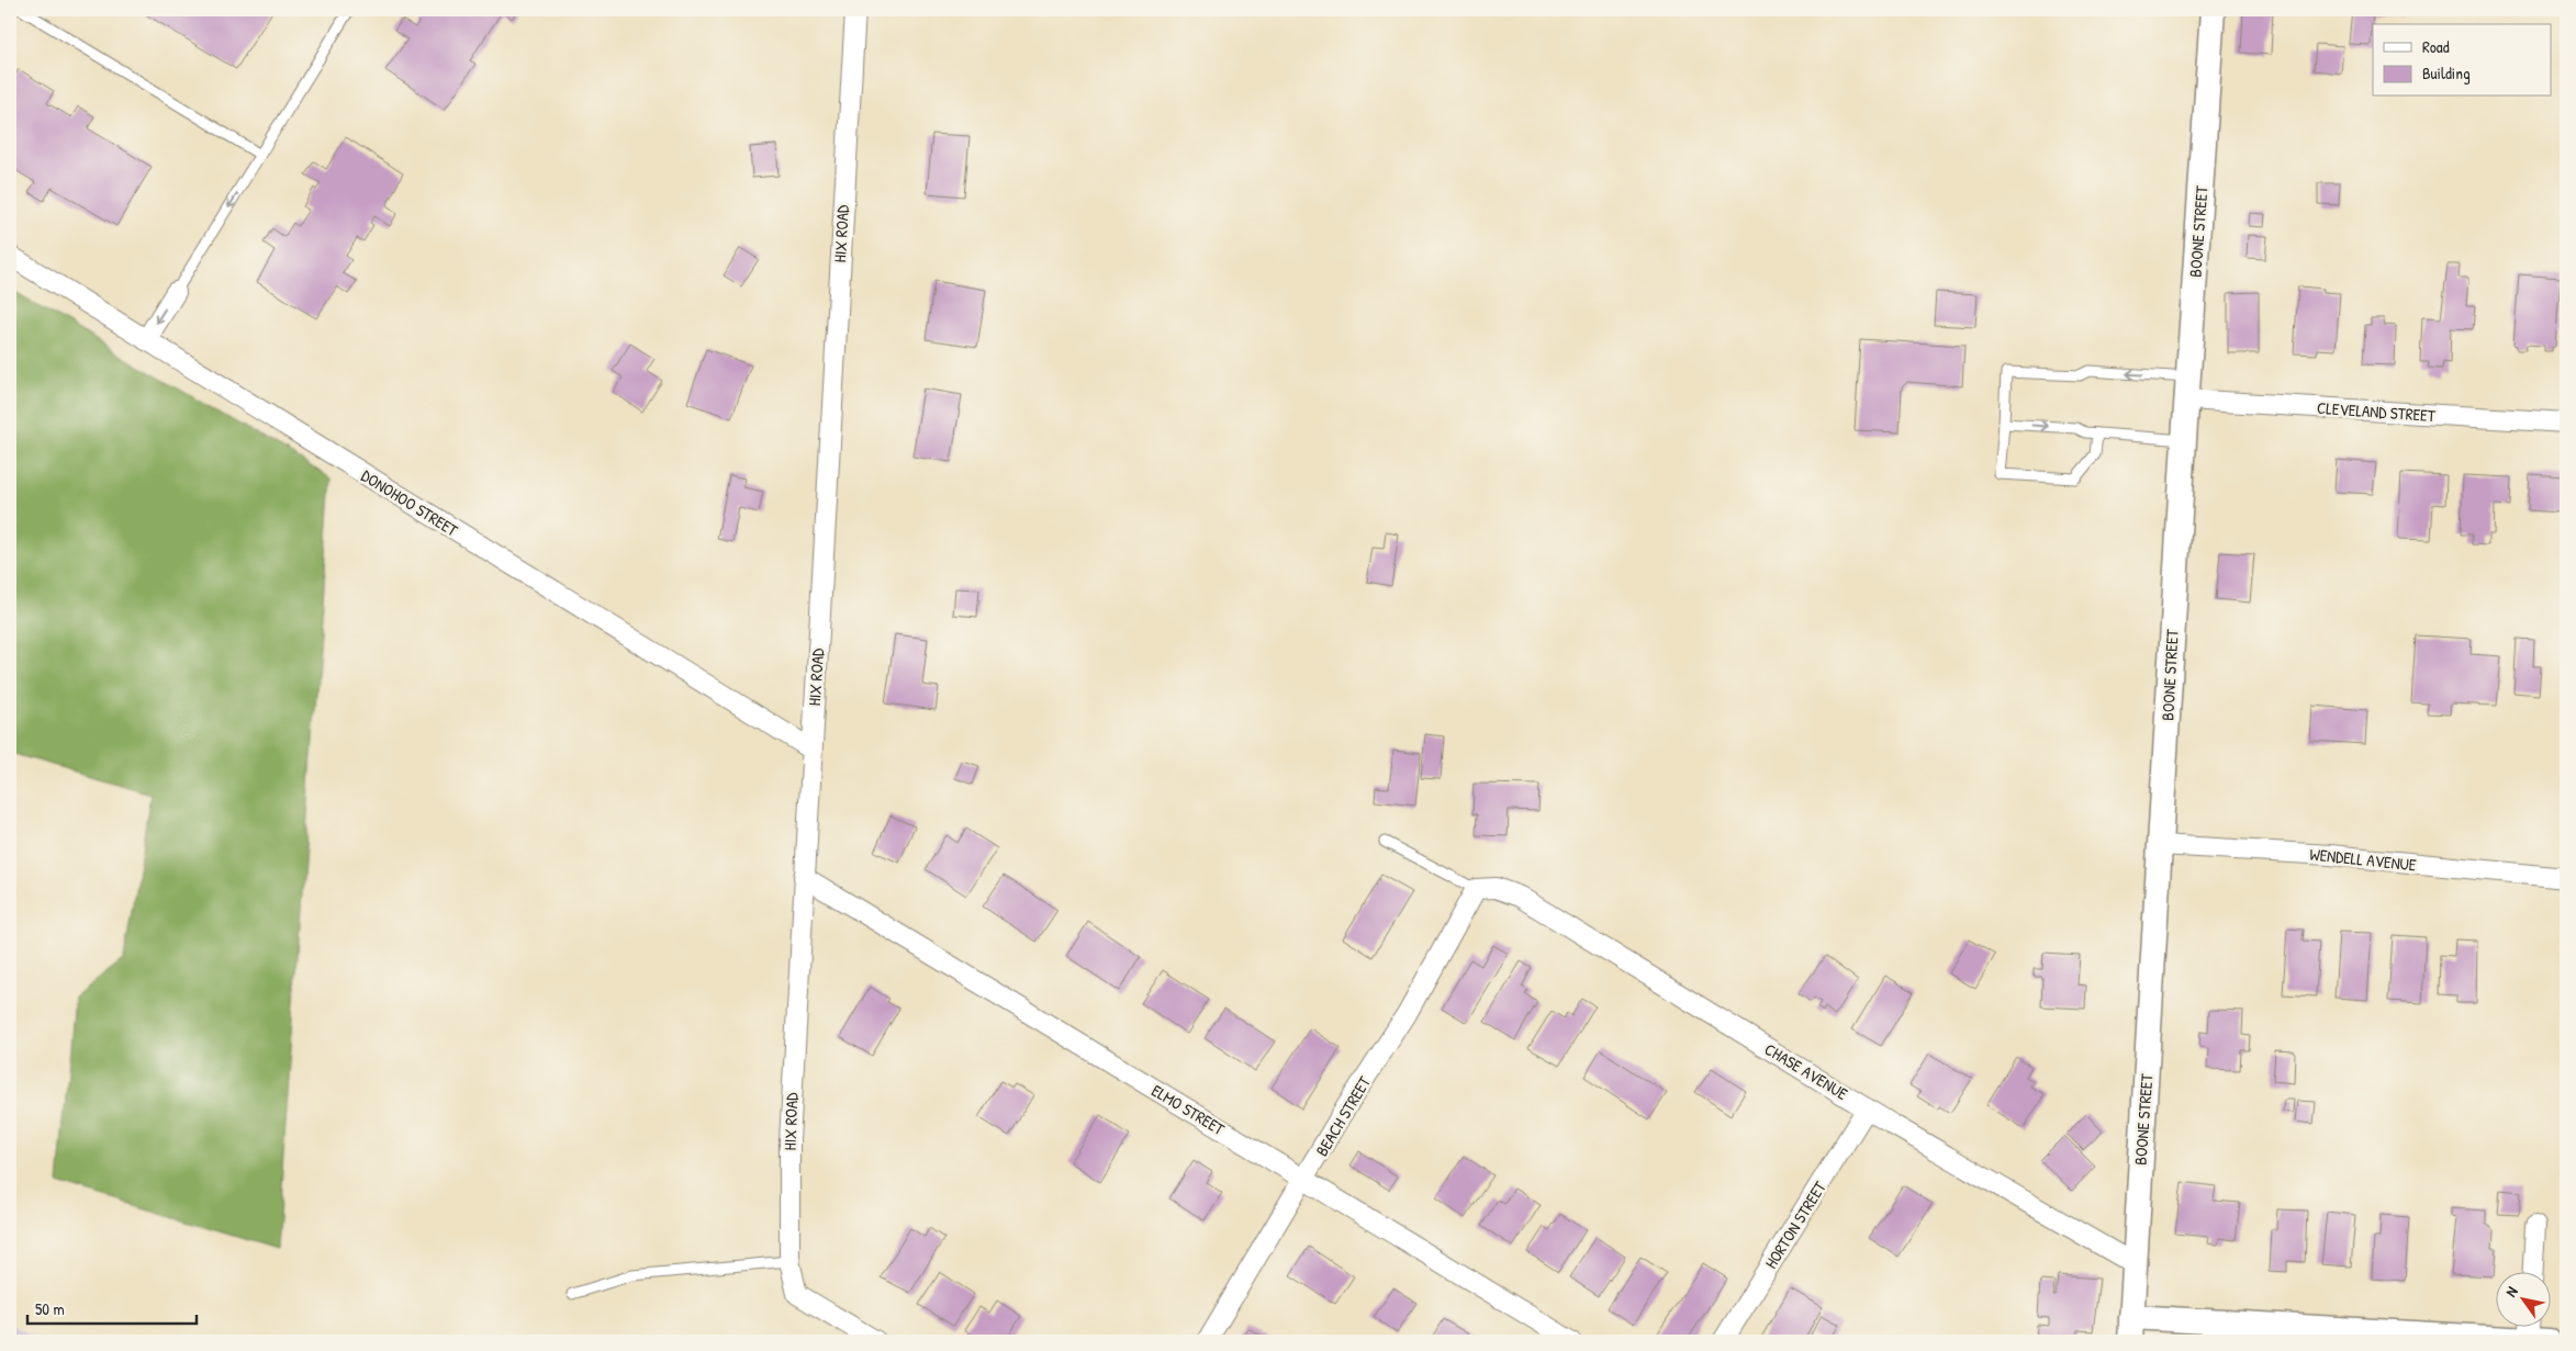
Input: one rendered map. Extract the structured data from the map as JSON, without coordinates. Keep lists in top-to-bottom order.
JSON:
{
  "streets": {
    "street": [
      "BOONE STREET",
      "HIX ROAD",
      "CLEVELAND STREET",
      "DONOHOO STREET",
      "WENDELL AVENUE",
      "CHASE AVENUE",
      "ELMO STREET",
      "BEACH STREET",
      "HORTON STREET"
    ]
  },
  "crossings": [
    ["BOONE STREET", "CLEVELAND STREET"],
    ["BOONE STREET", "WENDELL AVENUE"],
    ["BOONE STREET", "CHASE AVENUE"],
    ["HIX ROAD", "DONOHOO STREET"],
    ["HIX ROAD", "ELMO STREET"],
    ["CHASE AVENUE", "BEACH STREET"],
    ["CHASE AVENUE", "HORTON STREET"],
    ["ELMO STREET", "BEACH STREET"]
  ],
  "legend": ["Road", "Building"],
  "scale_bar": "50 m",
  "north": "top left"
}
